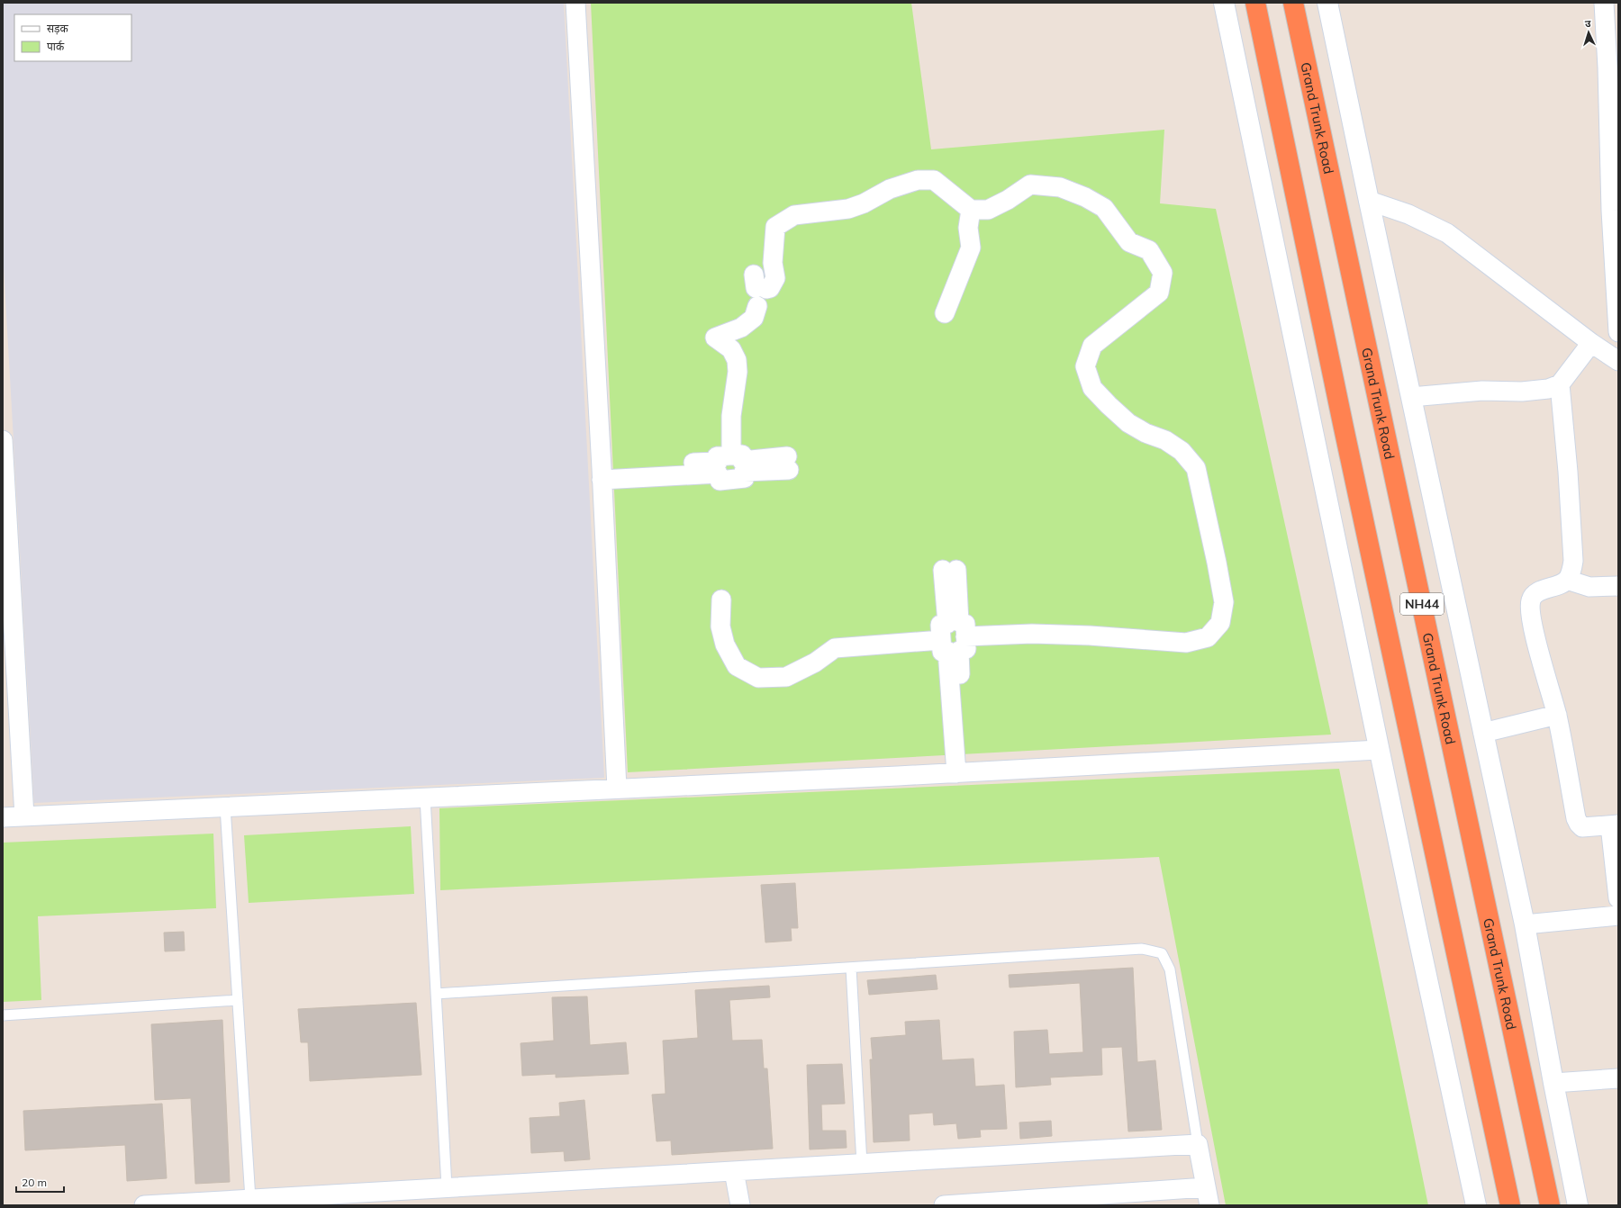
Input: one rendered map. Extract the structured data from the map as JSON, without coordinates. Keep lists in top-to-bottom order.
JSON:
{
  "streets": {
    "highway": ["Grand Trunk Road", "NH44"]
  },
  "legend": ["सड़क", "पार्क"],
  "scale_bar": "20 m",
  "north": "top"
}
